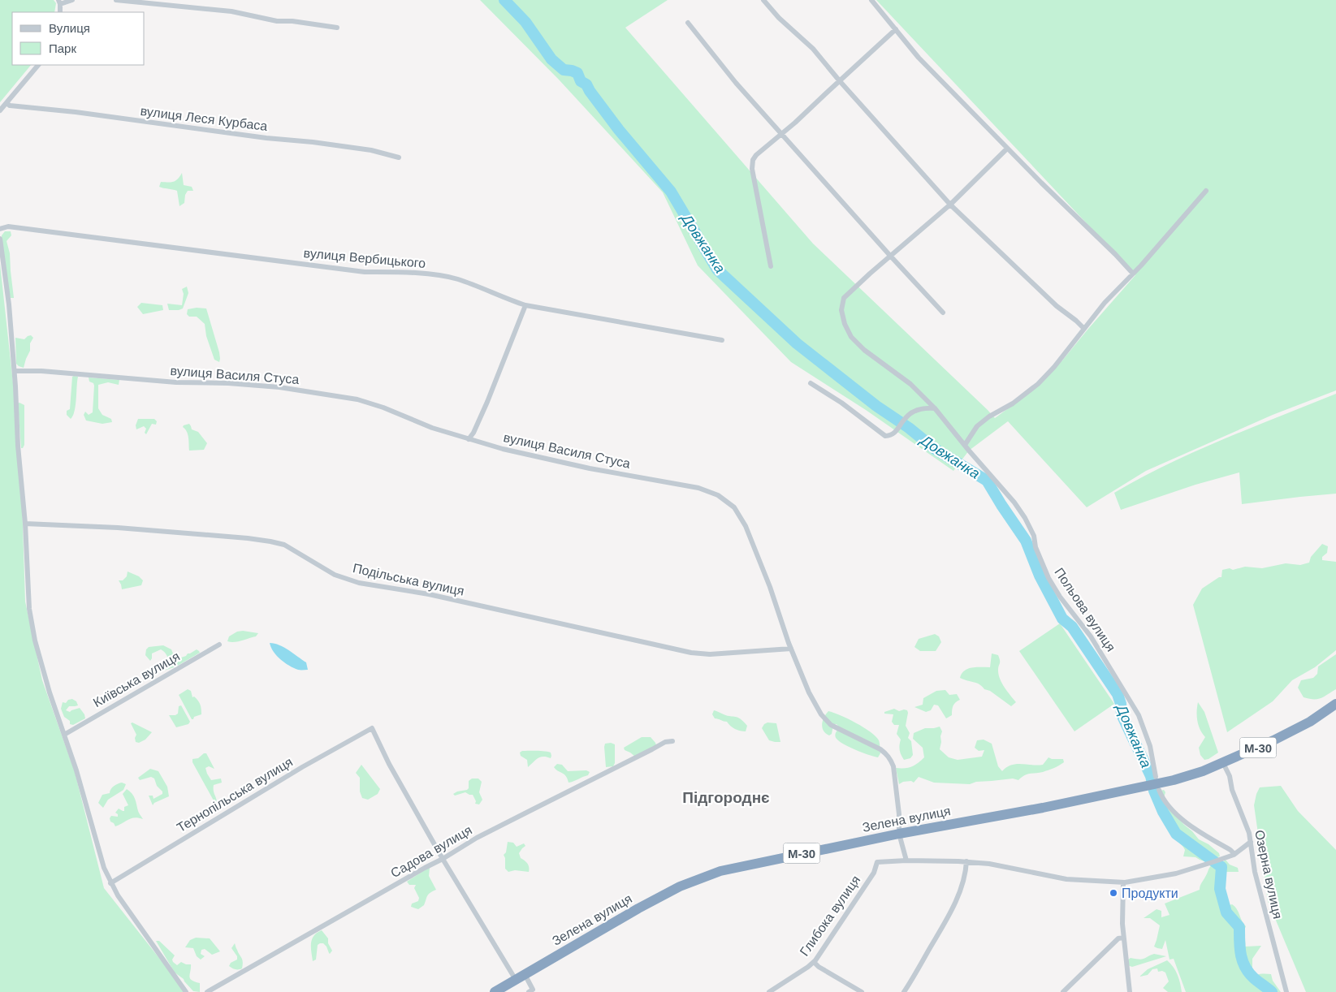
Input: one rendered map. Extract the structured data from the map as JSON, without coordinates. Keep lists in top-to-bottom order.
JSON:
{
  "streets": {
    "highway": ["М-30", "Зелена вулиця"],
    "street": [
      "вулиця Леся Курбаса",
      "вулиця Вербицького",
      "вулиця Василя Стуса",
      "Подільська вулиця",
      "Польова вулиця",
      "Київська вулиця",
      "Тернопільська вулиця",
      "Садова вулиця",
      "Озерна вулиця",
      "Глибока вулиця"
    ]
  },
  "crossings": [
    ["вулиця Василя Стуса", "Подільська вулиця"],
    ["вулиця Василя Стуса", "Зелена вулиця"],
    ["Тернопільська вулиця", "Садова вулиця"],
    ["Зелена вулиця", "Озерна вулиця"]
  ],
  "districts": ["Підгороднє"],
  "water": ["Довжанка"],
  "places": ["Продукти"],
  "legend": ["Вулиця", "Парк"]
}
